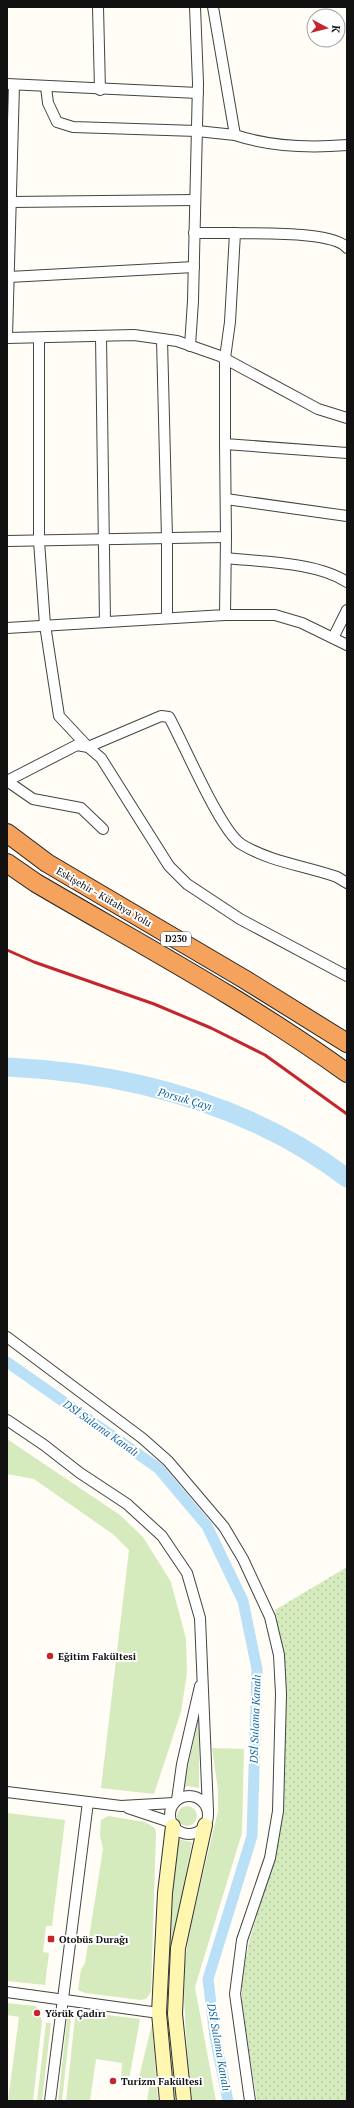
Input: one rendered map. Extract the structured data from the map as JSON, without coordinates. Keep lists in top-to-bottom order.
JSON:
{
  "streets": {
    "highway": ["Eskişehir - Kütahya Yolu", "D230"]
  },
  "water": ["Porsuk Çayı", "DSİ Sulama Kanalı"],
  "places": {
    "other": ["Eğitim Fakültesi", "Yörük Çadırı", "Turizm Fakültesi"],
    "transit": ["Otobüs Durağı"]
  },
  "north": "right"
}
